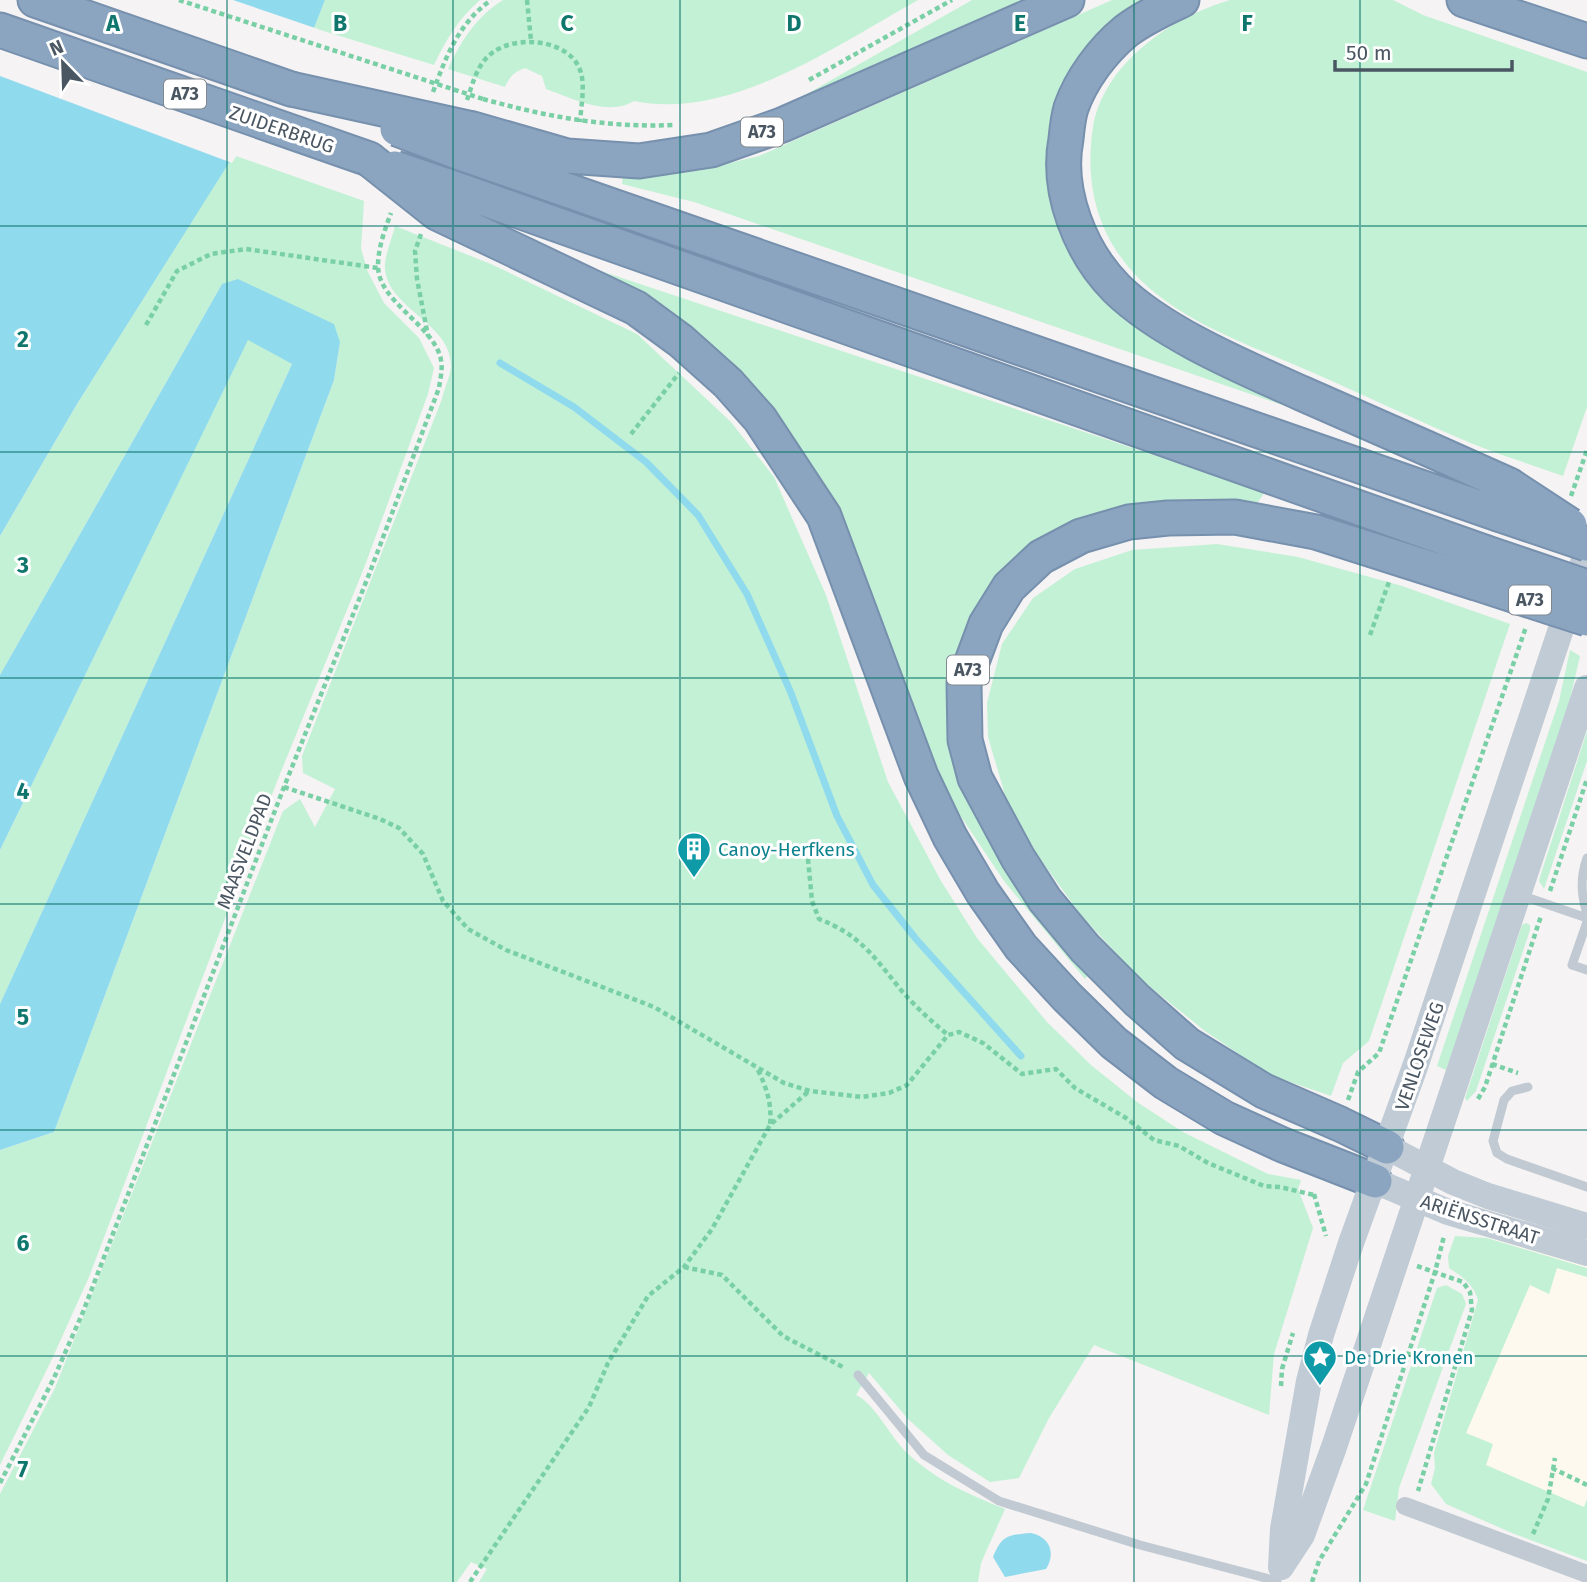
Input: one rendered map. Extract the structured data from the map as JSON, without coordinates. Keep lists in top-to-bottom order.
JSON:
{
  "streets": {
    "highway": ["A73", "ZUIDERBRUG"],
    "main road": ["VENLOSEWEG", "ARIËNSSTRAAT"],
    "path": ["MAASVELDPAD"]
  },
  "crossings": [
    ["A73", "ZUIDERBRUG"],
    ["A73", "VENLOSEWEG"],
    ["A73", "ARIËNSSTRAAT"],
    ["VENLOSEWEG", "ARIËNSSTRAAT"]
  ],
  "places": {
    "building": ["Canoy-Herfkens"],
    "place": ["De Drie Kronen"]
  },
  "scale_bar": "50 m",
  "north": "top left",
  "grid": {
    "columns": [
      "A",
      "B",
      "C",
      "D",
      "E",
      "F"
    ],
    "rows": [
      "2",
      "3",
      "4",
      "5",
      "6",
      "7"
    ]
  }
}
